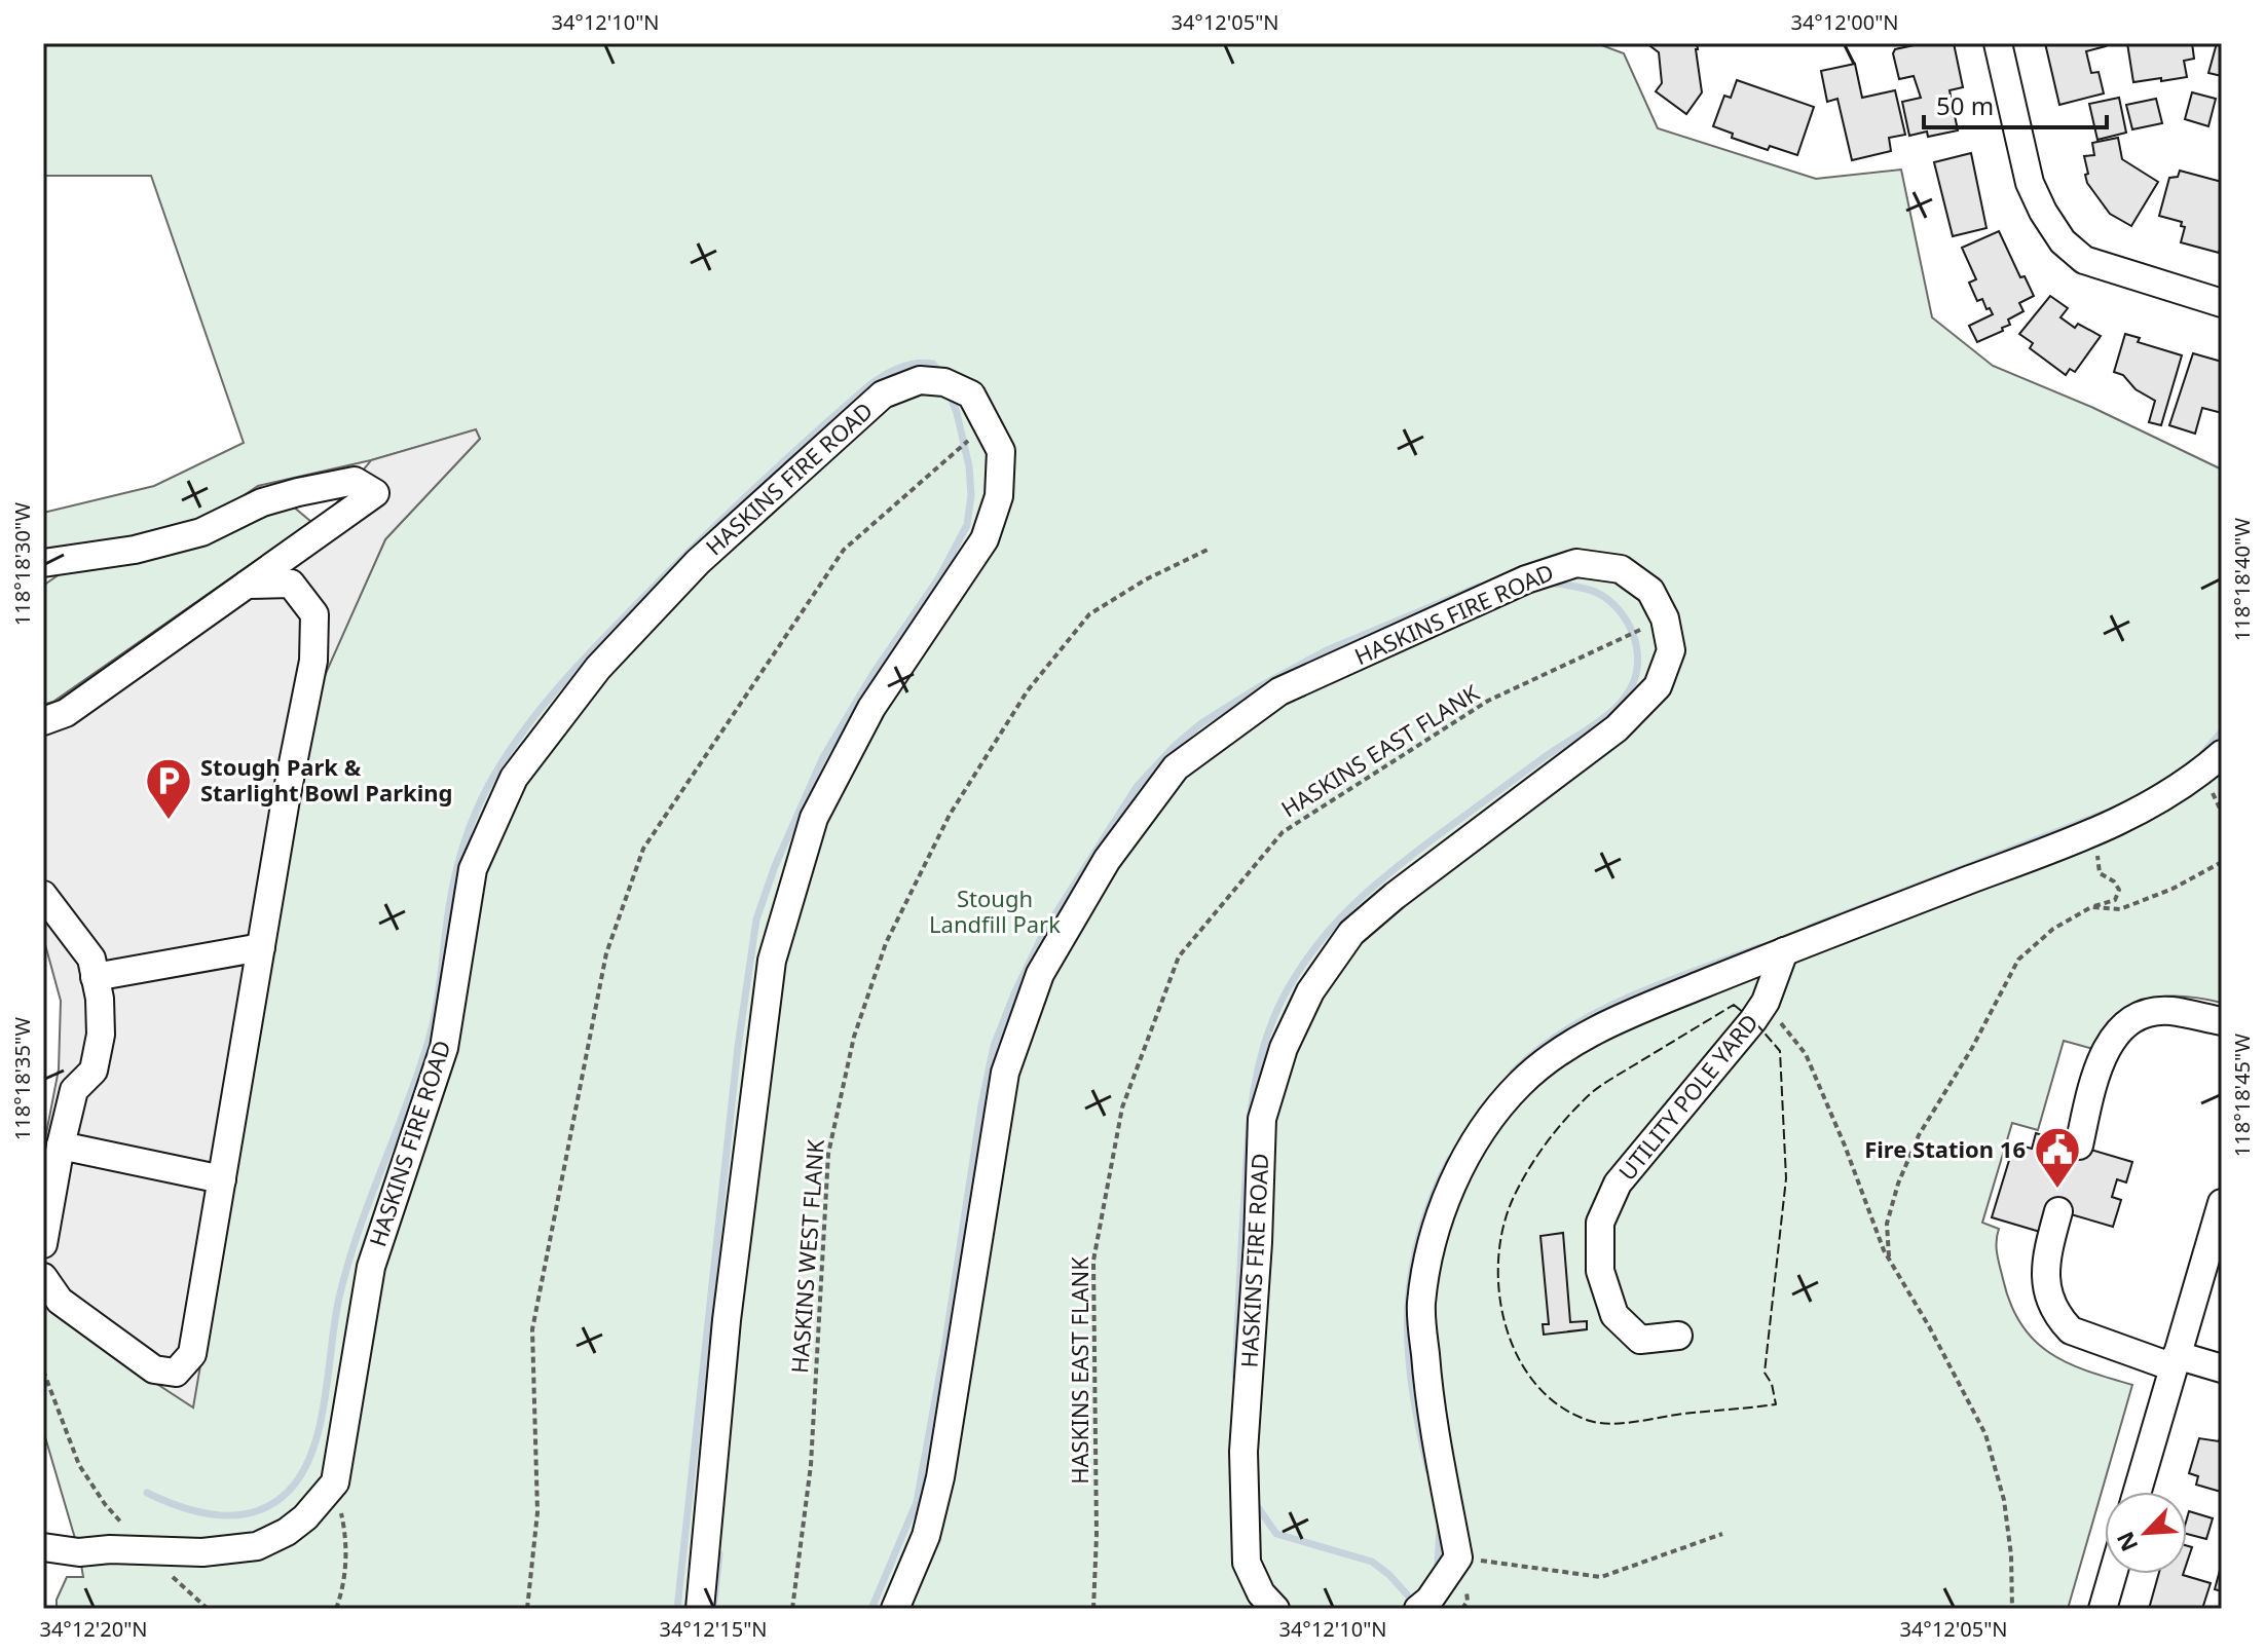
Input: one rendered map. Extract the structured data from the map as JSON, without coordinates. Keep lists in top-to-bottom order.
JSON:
{
  "streets": {
    "street": ["HASKINS FIRE ROAD", "UTILITY POLE YARD"],
    "path": ["HASKINS EAST FLANK", "HASKINS WEST FLANK"]
  },
  "crossings": [
    ["HASKINS FIRE ROAD", "HASKINS EAST FLANK"]
  ],
  "parks": ["Stough Landfill Park"],
  "places": {
    "parking": ["Stough Park & Starlight Bowl Parking"],
    "public building": ["Fire Station 16"]
  },
  "scale_bar": "50 m",
  "north": "bottom left",
  "coordinates": [
    "34°12'10\"N",
    "34°12'05\"N",
    "34°12'00\"N",
    "118°18'30\"W",
    "118°18'40\"W",
    "118°18'35\"W",
    "118°18'45\"W",
    "34°12'20\"N",
    "34°12'15\"N"
  ]
}
